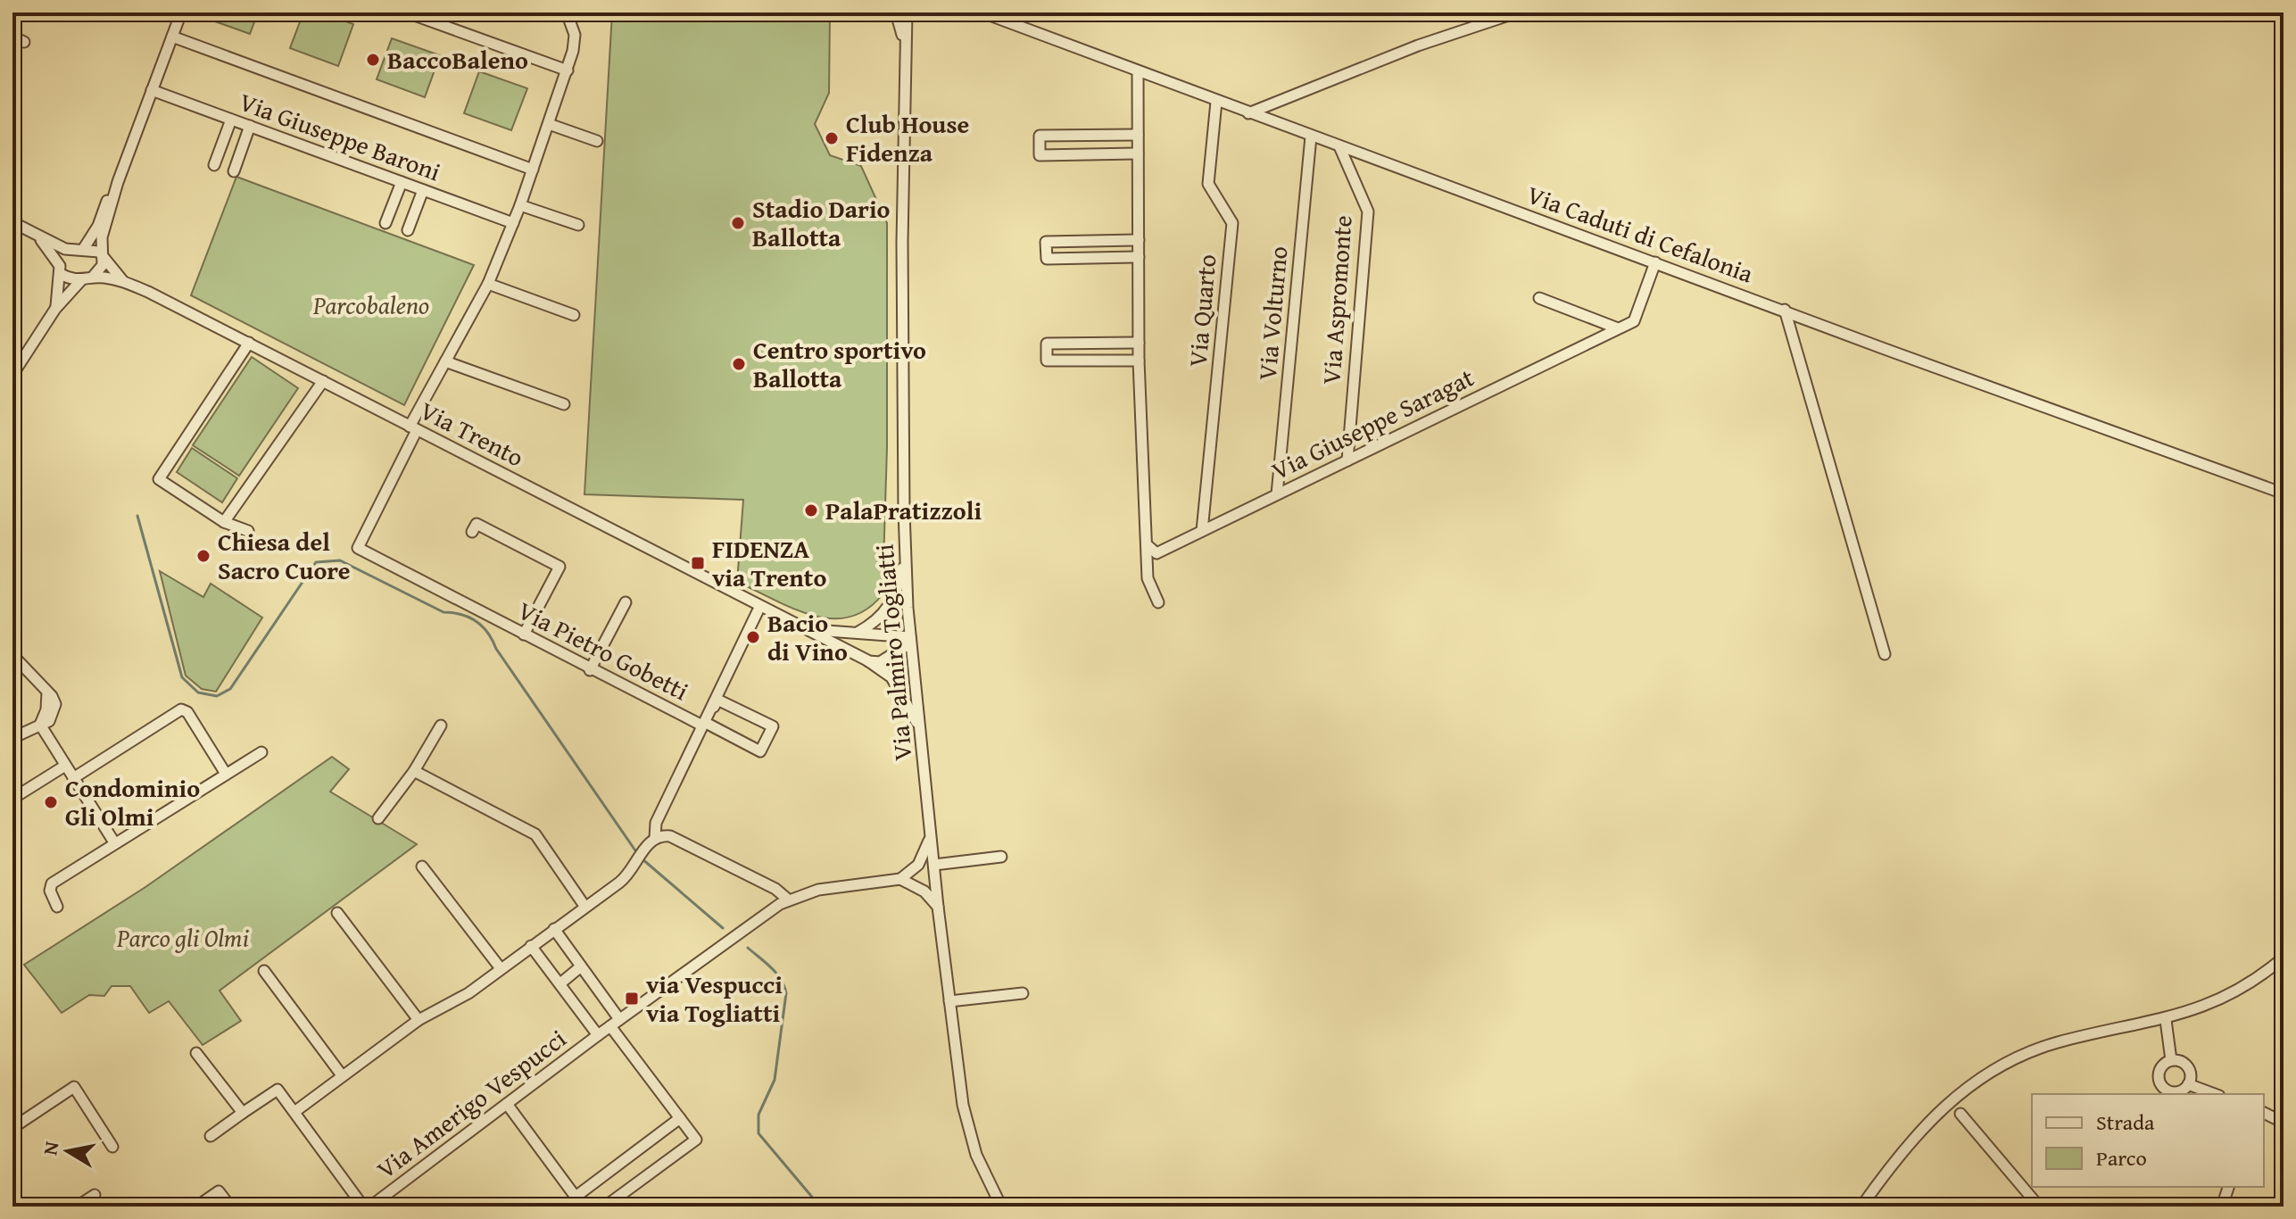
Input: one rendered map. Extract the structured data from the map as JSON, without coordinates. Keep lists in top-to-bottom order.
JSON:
{
  "streets": {
    "street": [
      "Via Giuseppe Baroni",
      "Via Caduti di Cefalonia",
      "Via Aspromonte",
      "Via Quarto",
      "Via Volturno",
      "Via Giuseppe Saragat",
      "Via Trento",
      "Via Pietro Gobetti",
      "Via Palmiro Togliatti",
      "Via Amerigo Vespucci"
    ]
  },
  "crossings": [
    ["Via Giuseppe Baroni", "Via Pietro Gobetti"],
    ["Via Caduti di Cefalonia", "Via Aspromonte"],
    ["Via Caduti di Cefalonia", "Via Quarto"],
    ["Via Caduti di Cefalonia", "Via Volturno"],
    ["Via Caduti di Cefalonia", "Via Giuseppe Saragat"],
    ["Via Aspromonte", "Via Giuseppe Saragat"],
    ["Via Quarto", "Via Giuseppe Saragat"],
    ["Via Volturno", "Via Giuseppe Saragat"],
    ["Via Trento", "Via Pietro Gobetti"],
    ["Via Trento", "Via Palmiro Togliatti"],
    ["Via Palmiro Togliatti", "Via Amerigo Vespucci"]
  ],
  "parks": ["Parcobaleno", "Parco gli Olmi"],
  "places": {
    "other": [
      "BaccoBaleno",
      "Club House Fidenza",
      "Stadio Dario Ballotta",
      "Centro sportivo Ballotta",
      "PalaPratizzoli",
      "Chiesa del Sacro Cuore",
      "Bacio di Vino",
      "Condominio Gli Olmi"
    ],
    "transit": ["FIDENZA via Trento", "via Vespucci via Togliatti"]
  },
  "legend": ["Strada", "Parco"],
  "north": "left"
}
